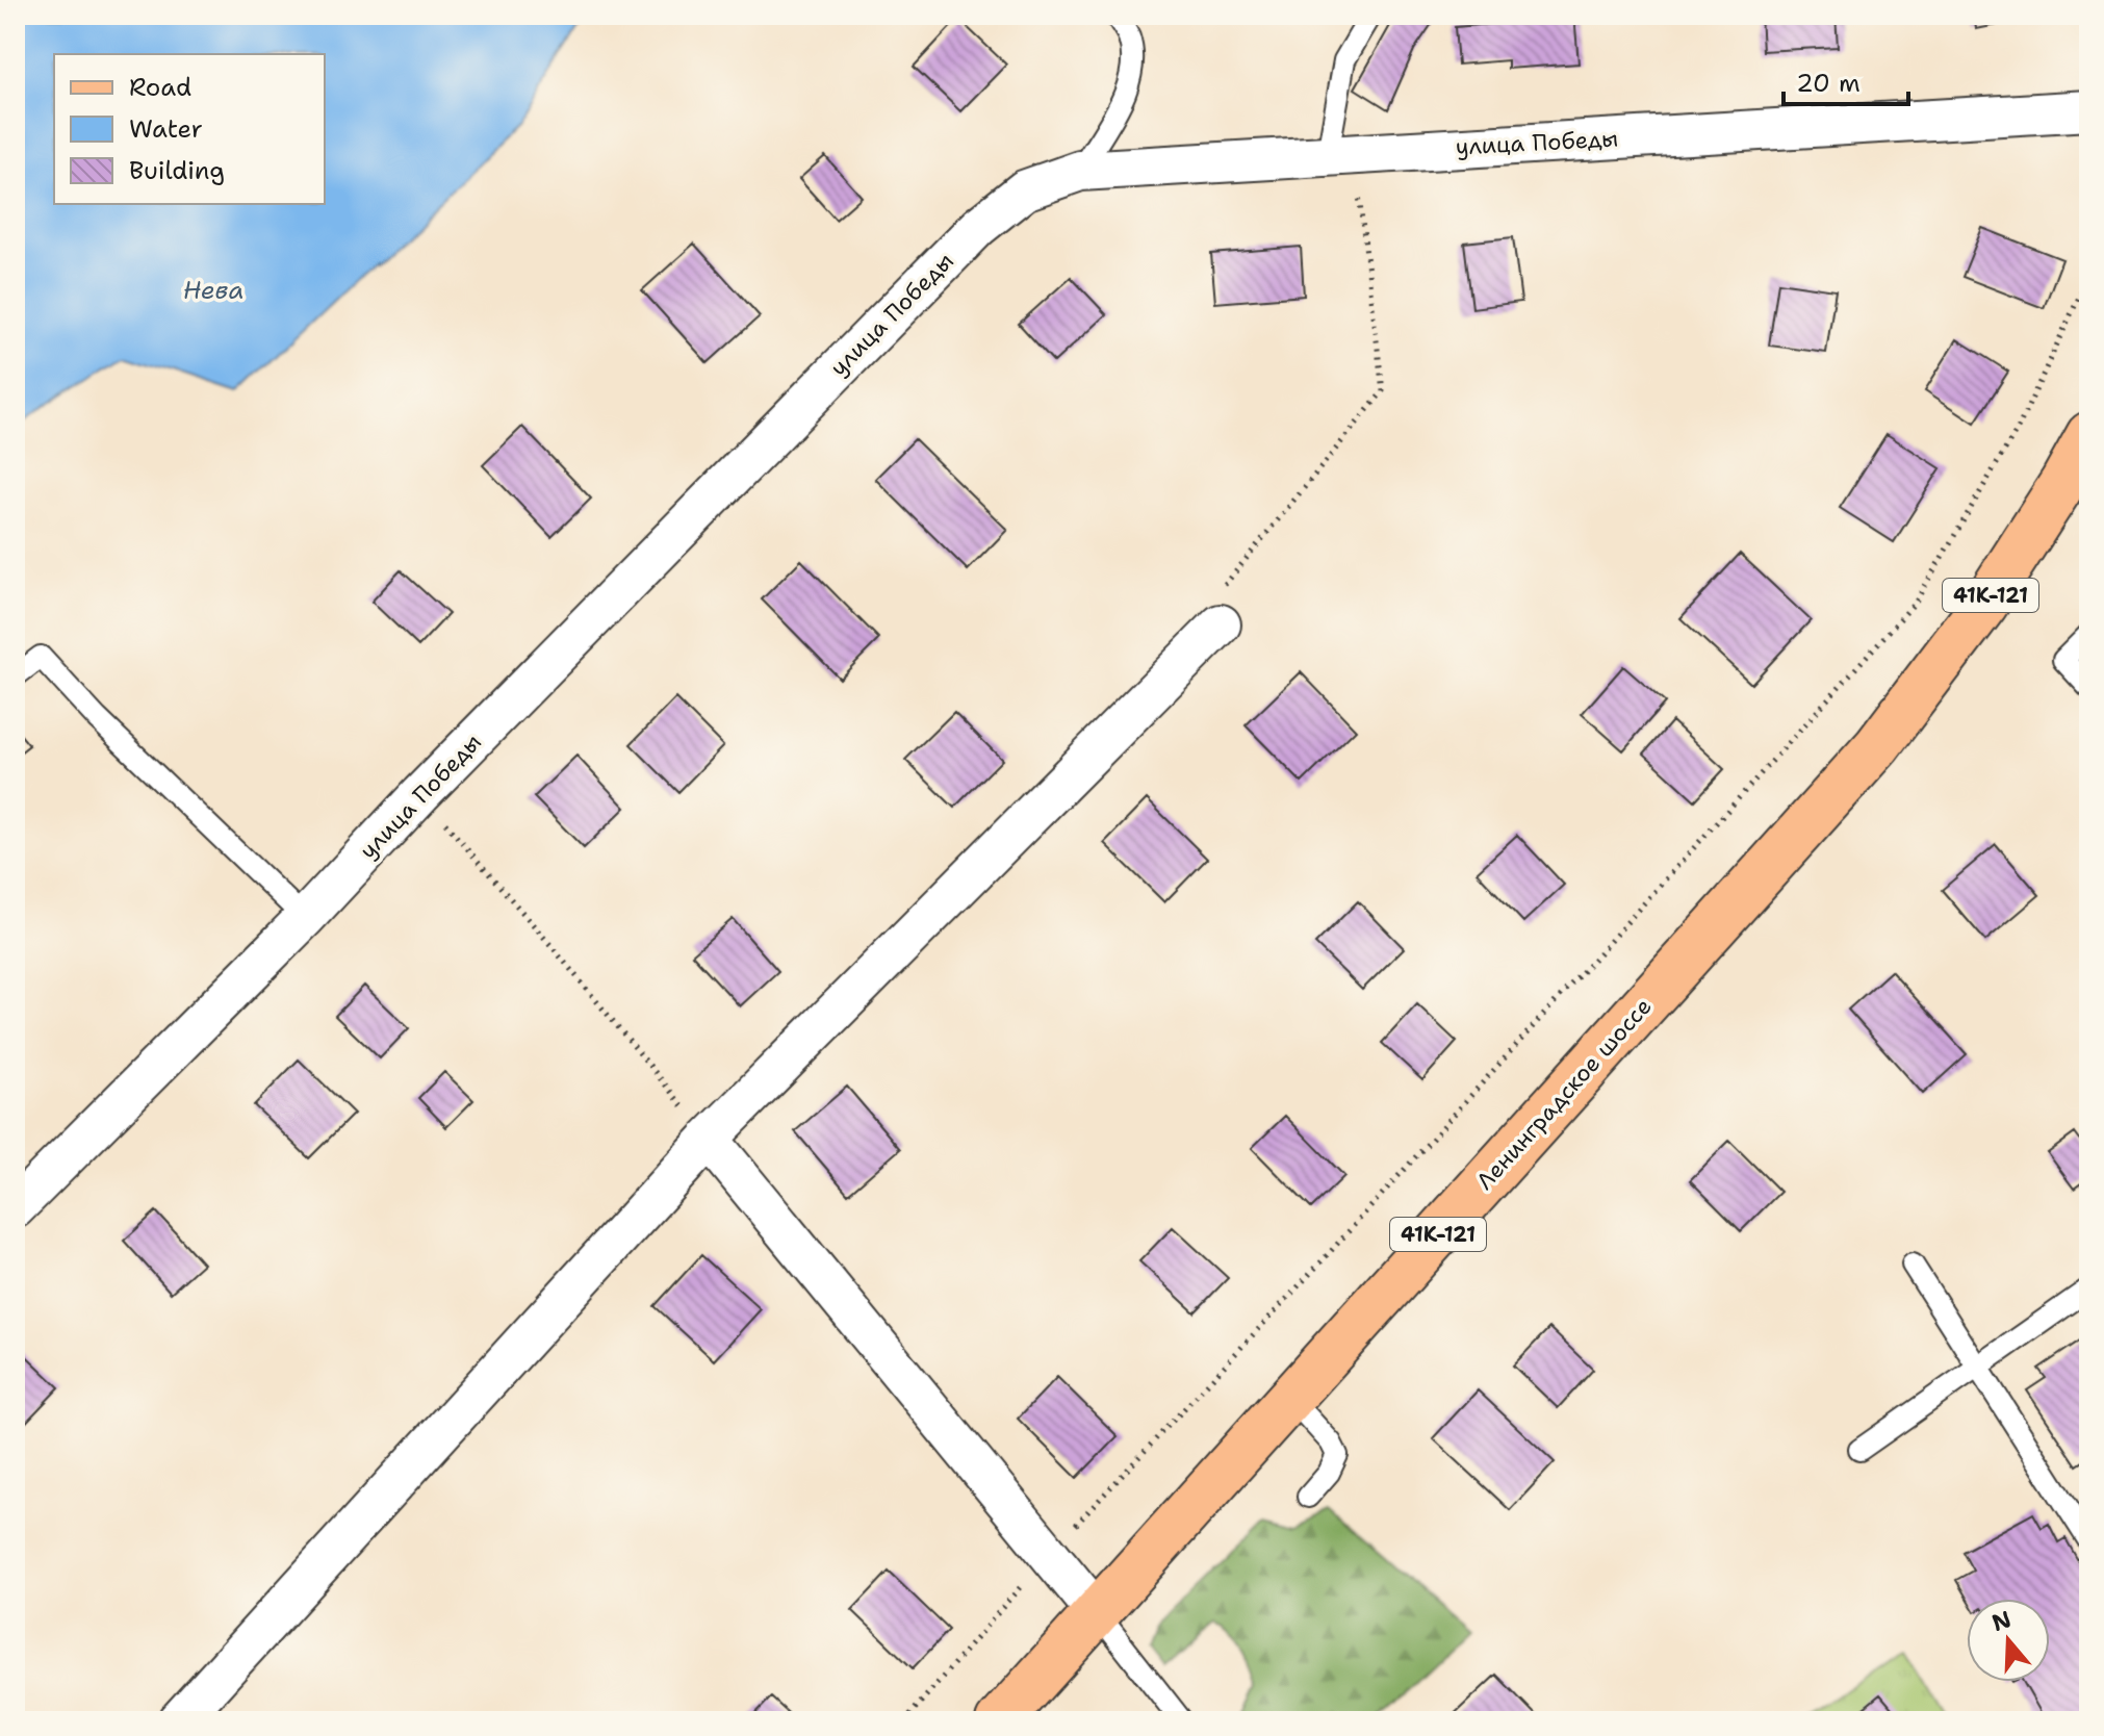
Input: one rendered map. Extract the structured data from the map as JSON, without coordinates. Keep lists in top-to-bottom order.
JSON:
{
  "streets": {
    "main road": ["41К-121", "Ленинградское шоссе"],
    "street": ["улица Победы"]
  },
  "water": ["Нева"],
  "legend": ["Road", "Water", "Building"],
  "scale_bar": "20 m",
  "north": "top"
}
